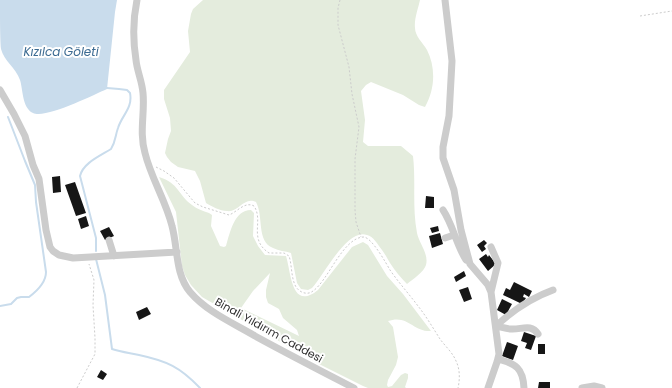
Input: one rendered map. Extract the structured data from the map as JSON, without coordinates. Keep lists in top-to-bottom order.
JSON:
{
  "streets": {
    "street": ["Binali Yıldırım Caddesi"]
  },
  "water": ["Kızılca Göleti"]
}
